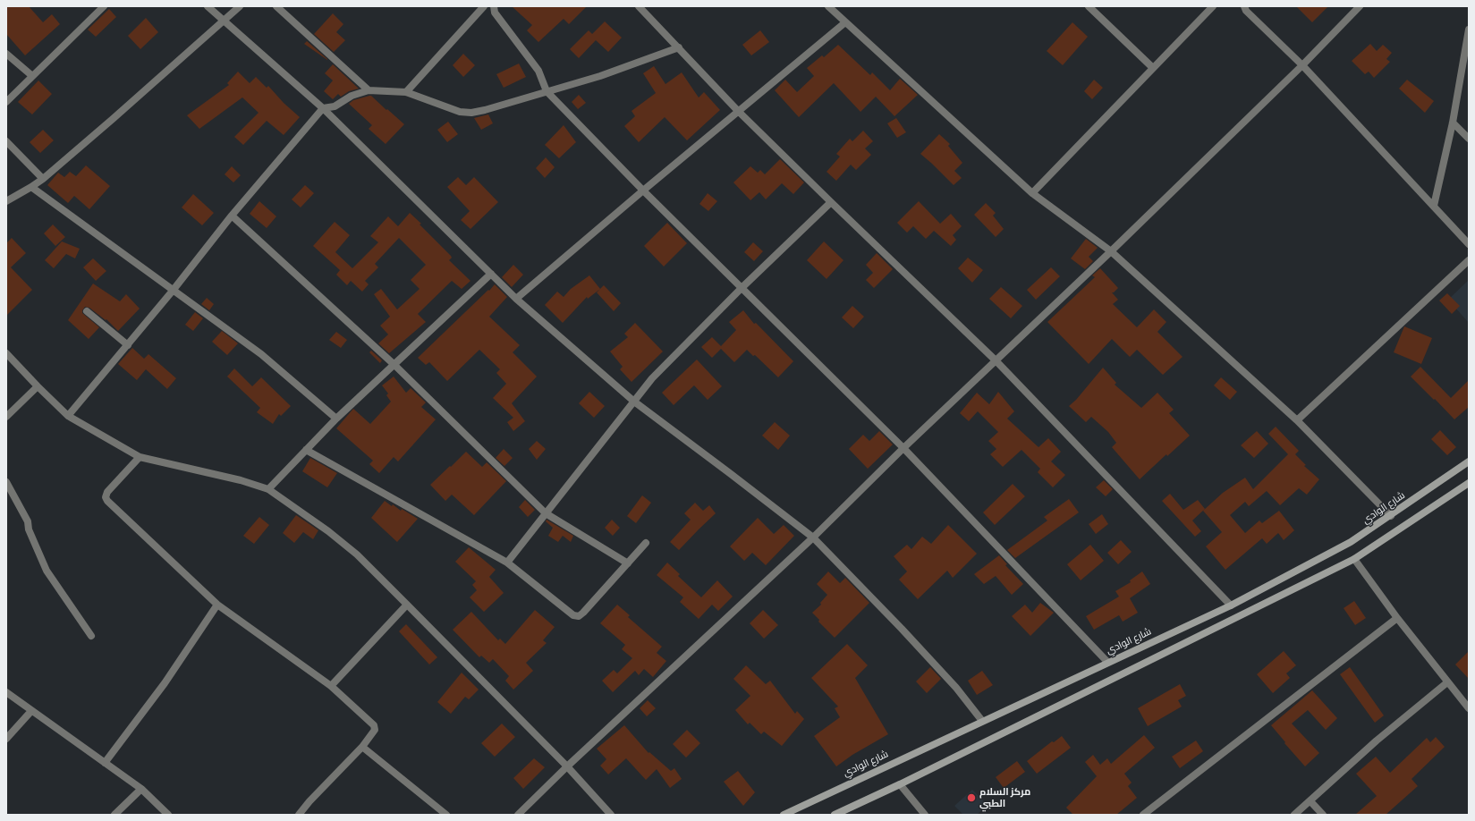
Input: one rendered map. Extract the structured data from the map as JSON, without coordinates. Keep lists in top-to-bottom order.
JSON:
{
  "streets": {
    "main road": ["شارع الوادي"]
  },
  "places": ["مركز السلام الطبي"]
}
